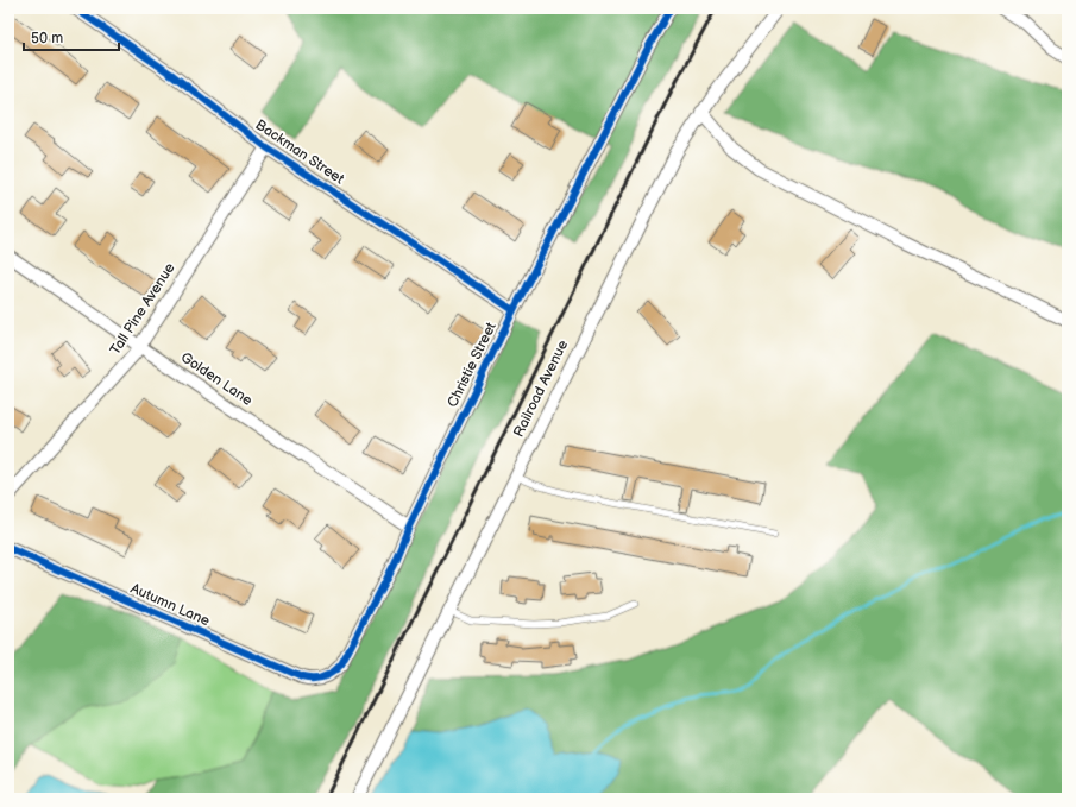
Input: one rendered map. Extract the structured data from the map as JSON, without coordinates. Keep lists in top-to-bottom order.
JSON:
{
  "streets": {
    "street": [
      "Backman Street",
      "Tall Pine Avenue",
      "Christie Street",
      "Golden Lane",
      "Railroad Avenue",
      "Autumn Lane"
    ]
  },
  "crossings": [
    ["Backman Street", "Tall Pine Avenue"],
    ["Backman Street", "Christie Street"],
    ["Tall Pine Avenue", "Golden Lane"],
    ["Christie Street", "Golden Lane"],
    ["Christie Street", "Autumn Lane"]
  ],
  "scale_bar": "50 m"
}
